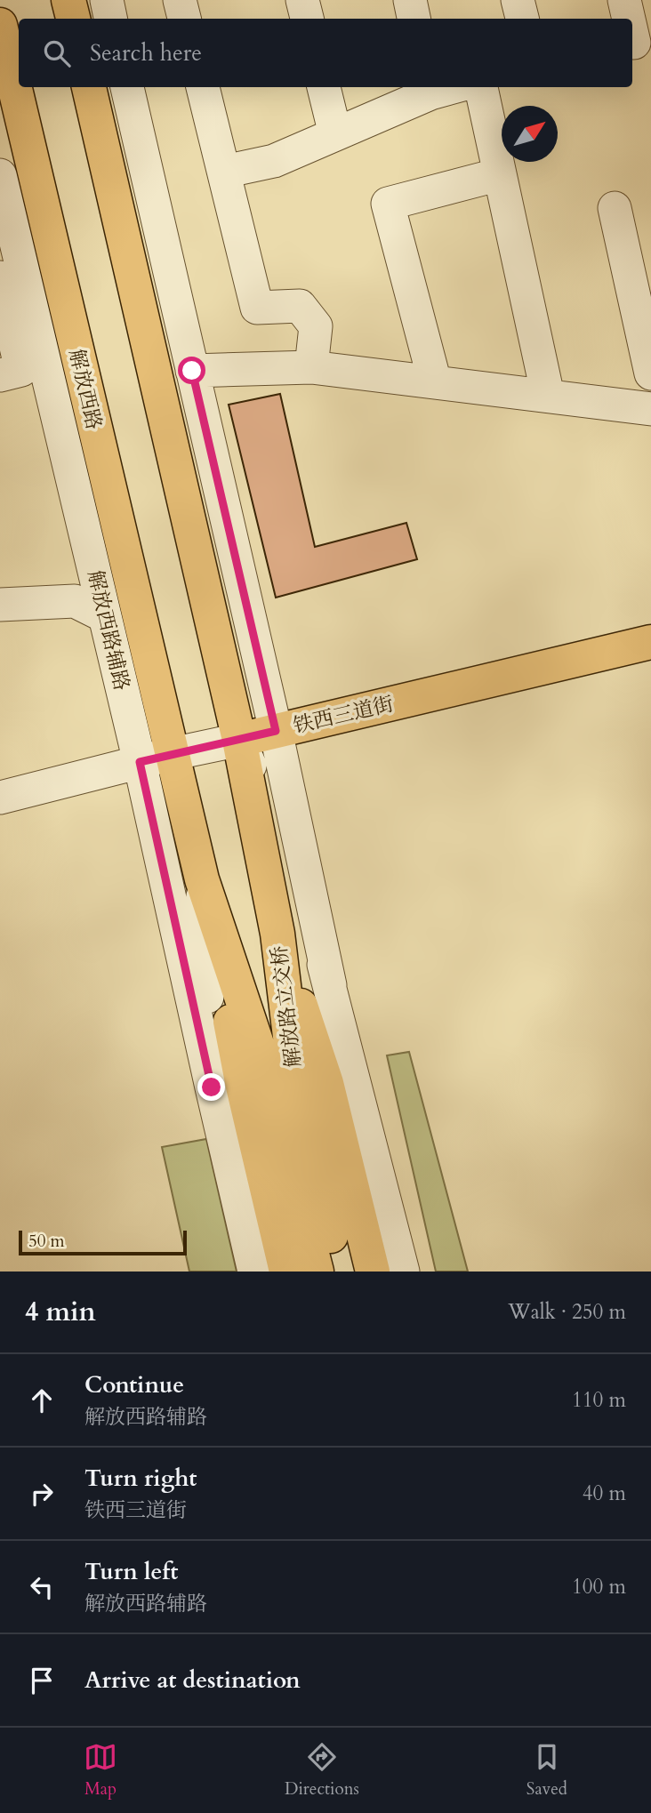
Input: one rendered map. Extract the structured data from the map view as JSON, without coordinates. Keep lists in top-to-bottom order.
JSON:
{
  "streets": {
    "main road": ["解放西路", "铁西三道街", "解放路立交桥"],
    "street": ["解放西路辅路"]
  },
  "crossings": [
    ["解放西路", "解放西路辅路"],
    ["解放西路", "铁西三道街"],
    ["解放西路", "解放路立交桥"],
    ["解放西路辅路", "铁西三道街"],
    ["解放西路辅路", "解放路立交桥"],
    ["铁西三道街", "解放路立交桥"]
  ],
  "scale_bar": "50 m",
  "north": "top right",
  "page": {
    "search": "Search here",
    "scale": "50 m",
    "heading": ["4 min", "Walk · 250 m"],
    "list": [
      ["Continue", "解放西路辅路", "110 m"],
      ["Turn right", "铁西三道街", "40 m"],
      ["Turn left", "解放西路辅路", "100 m"],
      "Arrive at destination"
    ],
    "nav": ["Map", "Directions", "Saved"]
  }
}
